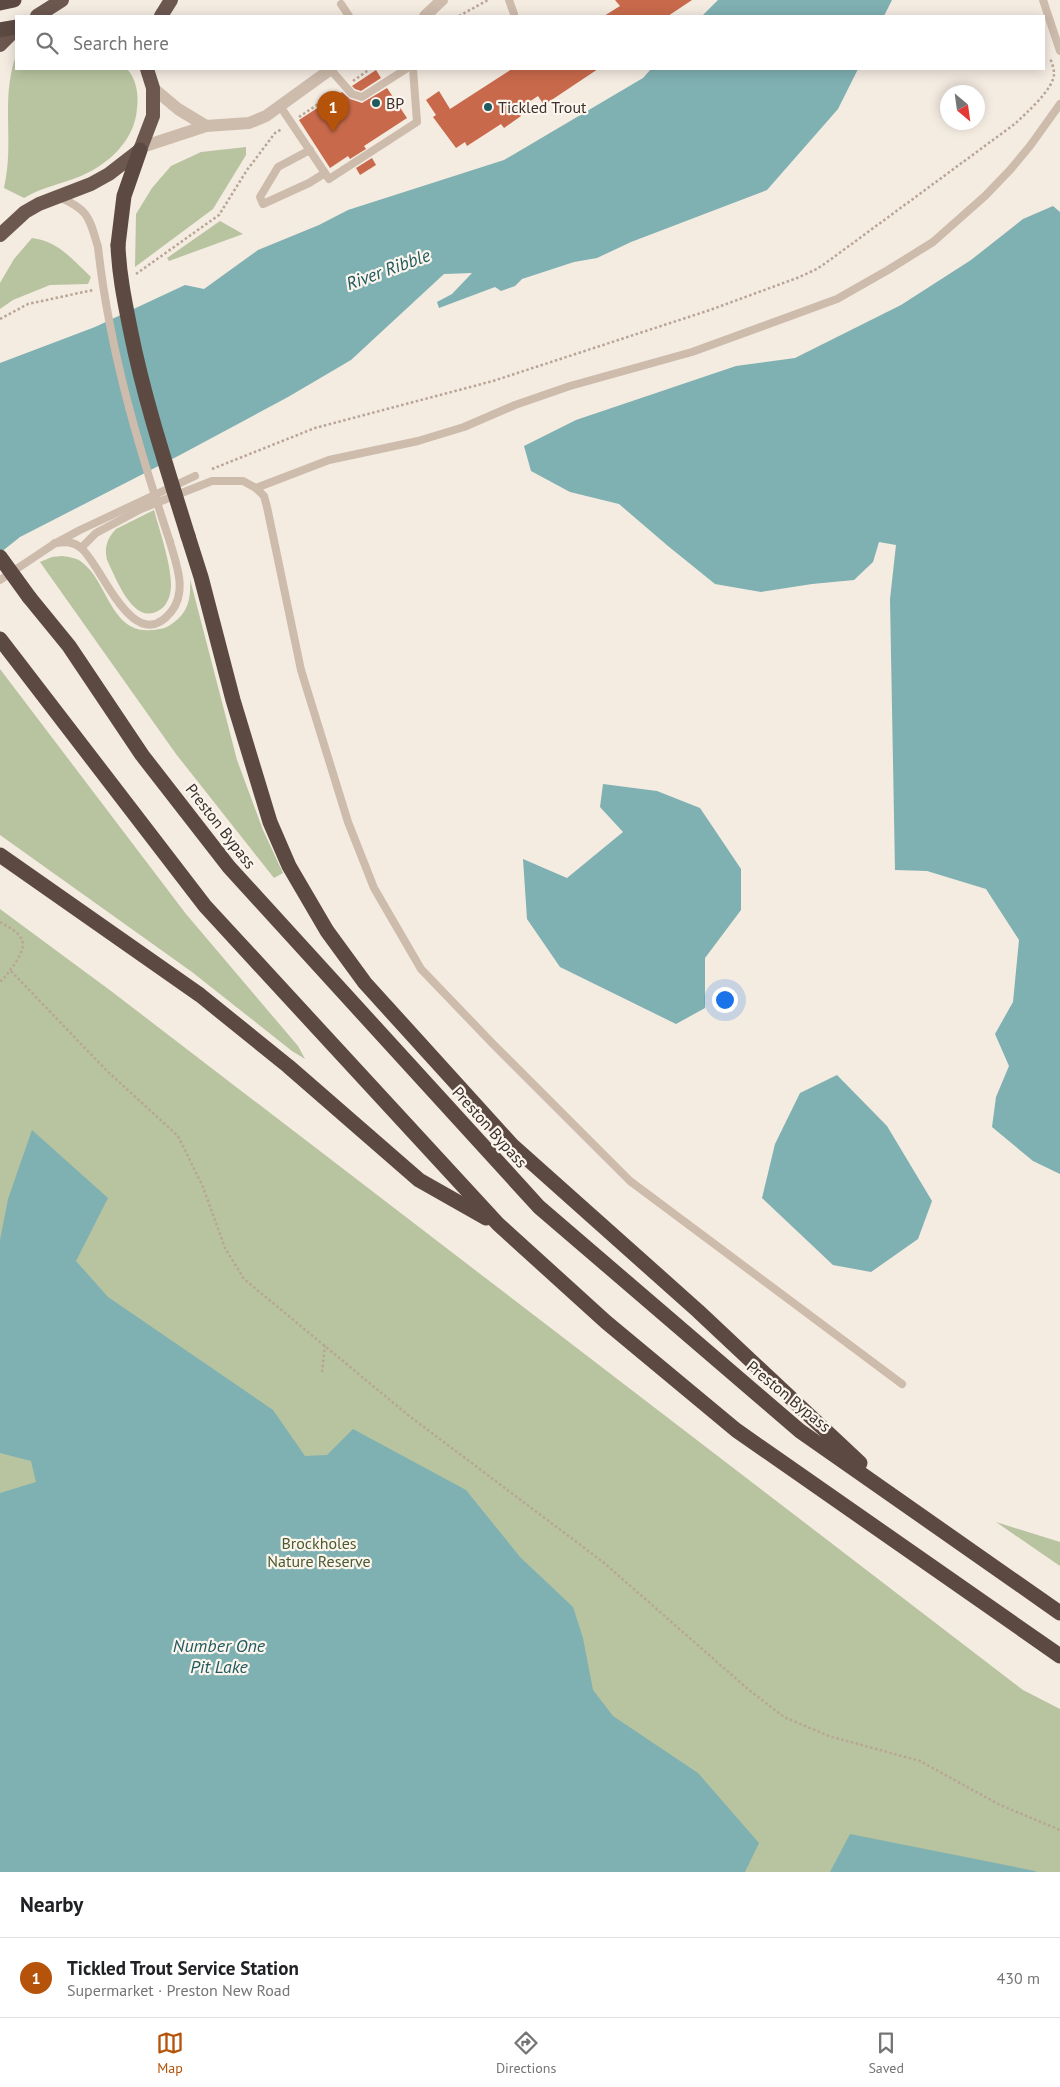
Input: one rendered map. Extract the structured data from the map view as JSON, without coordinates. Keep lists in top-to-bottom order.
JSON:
{
  "streets": {
    "highway": ["Preston Bypass"]
  },
  "water": ["River Ribble", "Number One Pit Lake"],
  "parks": ["Brockholes Nature Reserve"],
  "places": ["BP", "Tickled Trout"],
  "north": "bottom right",
  "page": {
    "search": "Search here",
    "pins": "1",
    "heading": "Nearby",
    "list": [
      {
        "mark": "1",
        "name": "Tickled Trout Service Station",
        "note": "Supermarket · Preston New Road",
        "value": "430 m"
      }
    ],
    "nav": ["Map", "Directions", "Saved"]
  }
}
